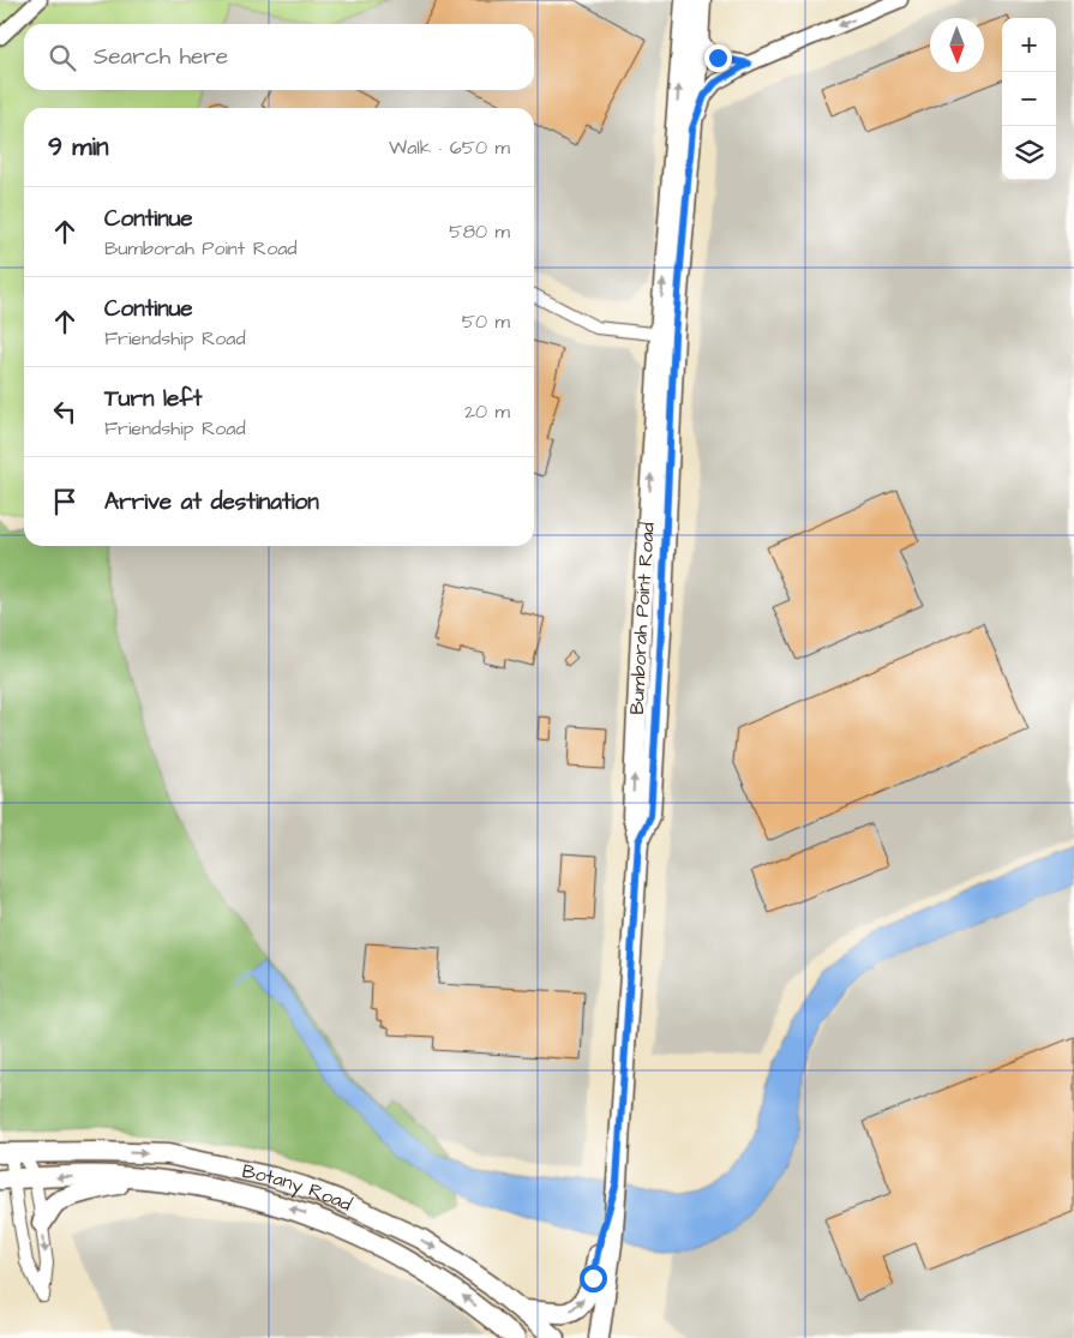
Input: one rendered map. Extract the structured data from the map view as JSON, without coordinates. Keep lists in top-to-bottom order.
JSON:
{
  "streets": {
    "main road": ["Bumborah Point Road", "Botany Road"]
  },
  "crossings": [
    ["Bumborah Point Road", "Botany Road"]
  ],
  "north": "bottom",
  "page": {
    "map_buttons": ["+", "−"],
    "search": "Search here",
    "heading": ["9 min", "Walk · 650 m"],
    "list": [
      ["Continue", "Bumborah Point Road", "580 m"],
      ["Continue", "Friendship Road", "50 m"],
      ["Turn left", "Friendship Road", "20 m"],
      "Arrive at destination"
    ]
  }
}
